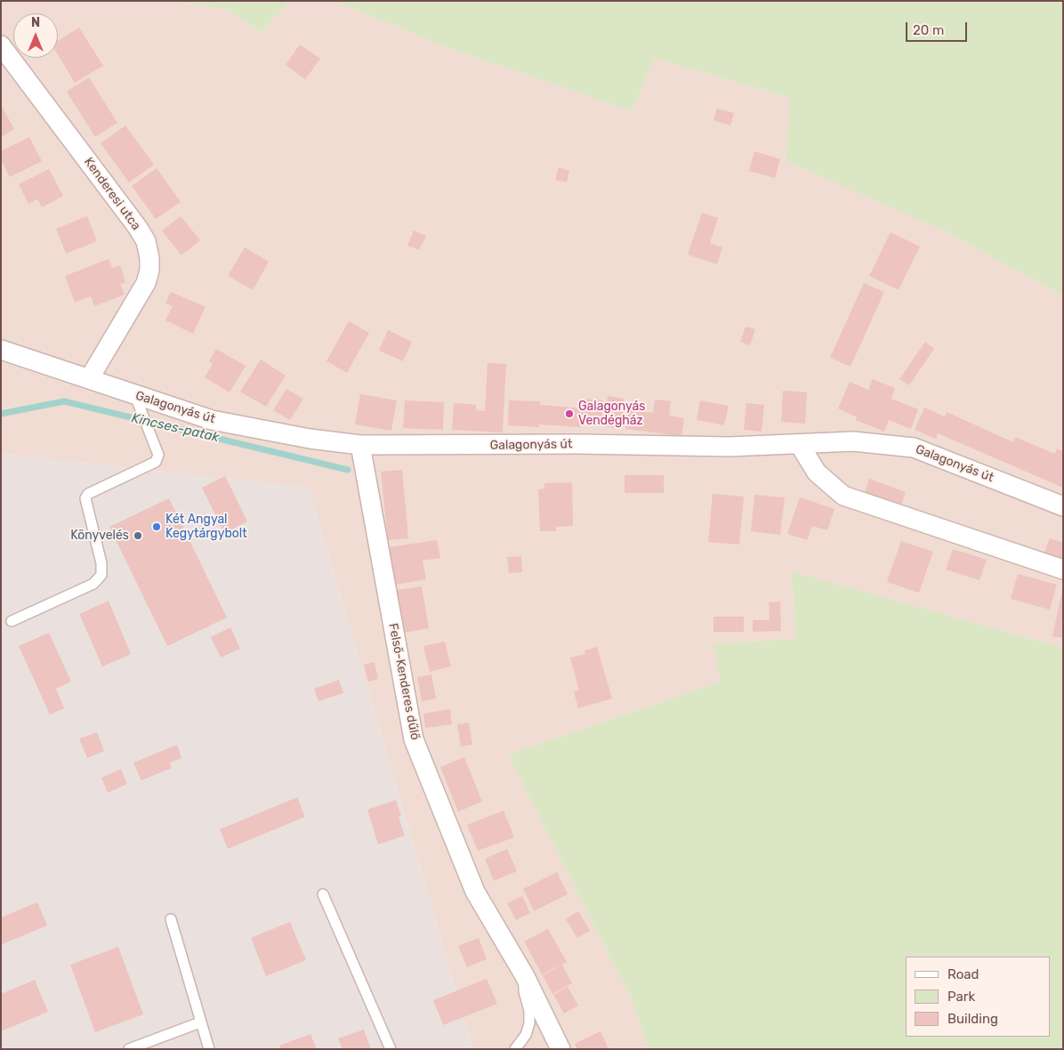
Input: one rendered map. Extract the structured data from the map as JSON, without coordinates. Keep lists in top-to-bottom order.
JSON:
{
  "streets": {
    "street": ["Kenderesi utca", "Galagonyás út", "Felső-Kenderes dűlő"]
  },
  "crossings": [
    ["Kenderesi utca", "Galagonyás út"],
    ["Galagonyás út", "Felső-Kenderes dűlő"]
  ],
  "water": ["Kincses-patak"],
  "places": ["Galagonyás Vendégház", "Két Angyal Kegytárgybolt", "Könyvelés"],
  "legend": ["Road", "Park", "Building"],
  "scale_bar": "20 m",
  "north": "top"
}
